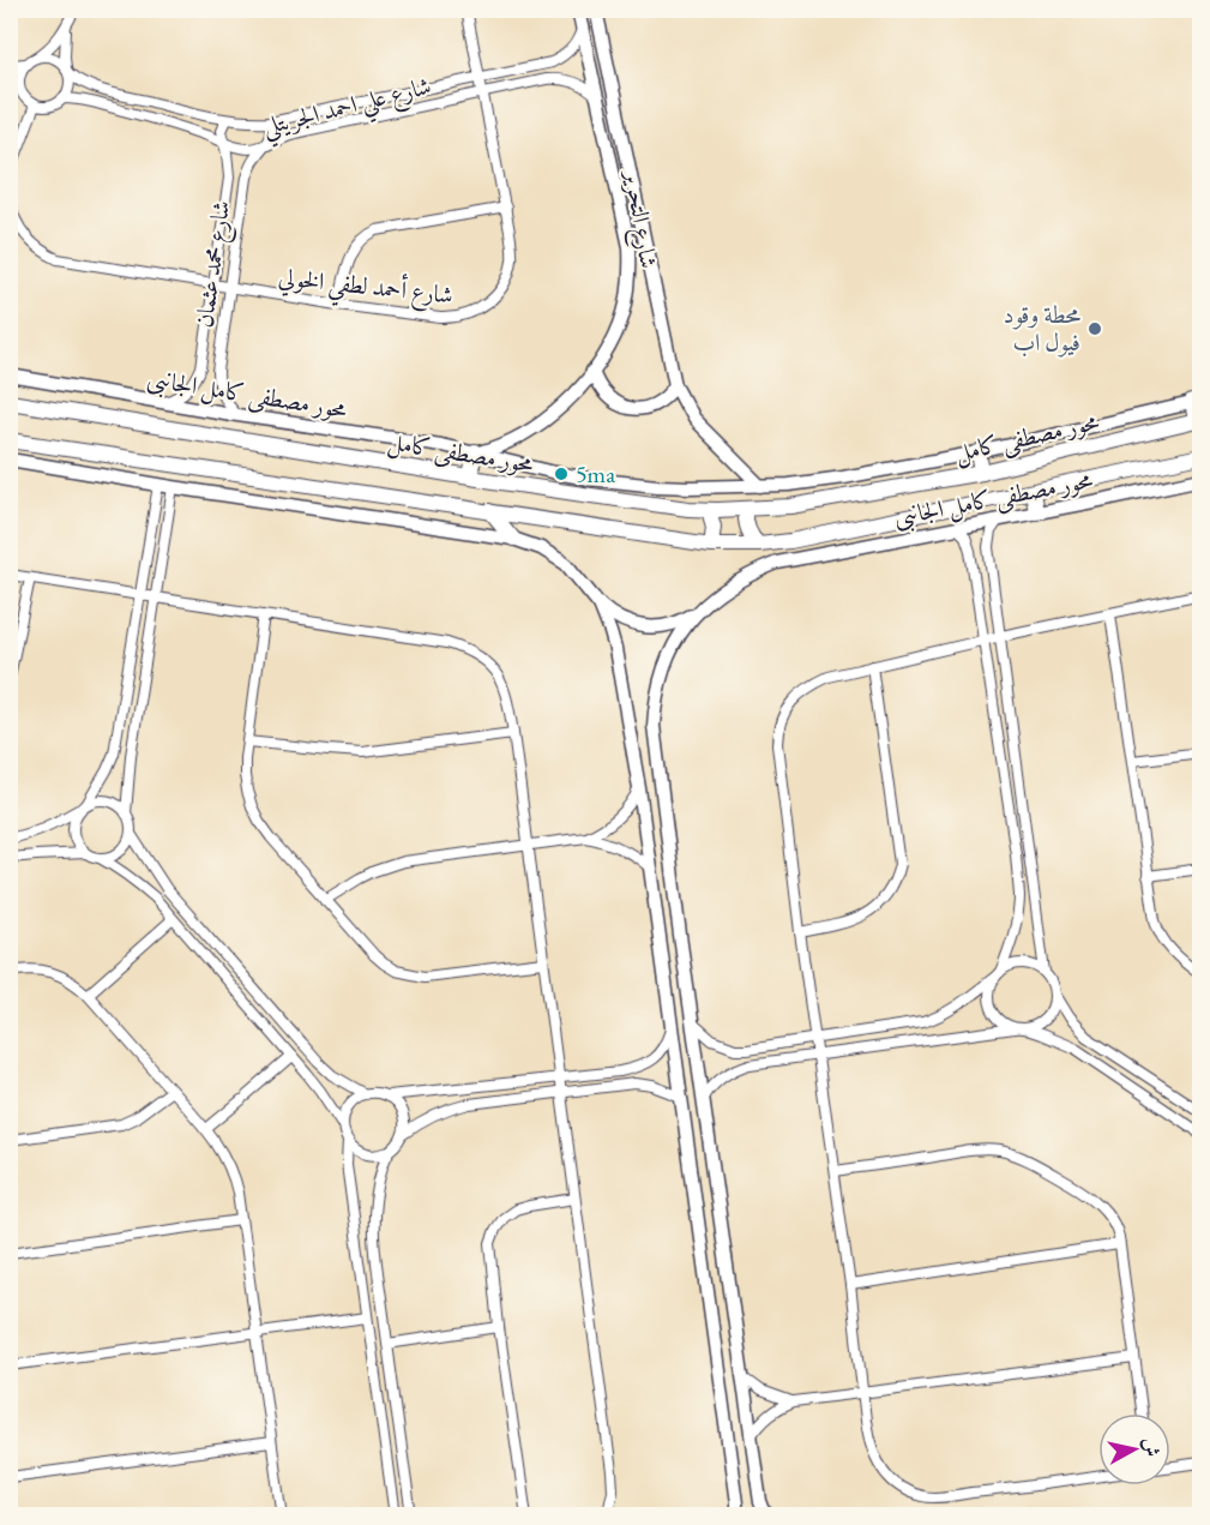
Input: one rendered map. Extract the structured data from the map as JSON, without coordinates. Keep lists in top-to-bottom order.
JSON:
{
  "streets": {
    "main road": ["محور مصطفى كامل"],
    "street": [
      "شارع علي احمد الجريتلي",
      "شارع التحرير",
      "شارع محمد عثمان",
      "شارع أحمد لطفي الخولي",
      "محور مصطفى كامل الجانبى"
    ]
  },
  "crossings": [
    ["شارع علي احمد الجريتلي", "شارع التحرير"],
    ["شارع علي احمد الجريتلي", "شارع محمد عثمان"],
    ["شارع علي احمد الجريتلي", "شارع أحمد لطفي الخولي"],
    ["شارع التحرير", "محور مصطفى كامل الجانبى"],
    ["شارع محمد عثمان", "شارع أحمد لطفي الخولي"],
    ["شارع محمد عثمان", "محور مصطفى كامل الجانبى"]
  ],
  "places": ["محطة وقود فيول اب", "5ma"],
  "north": "right"
}
